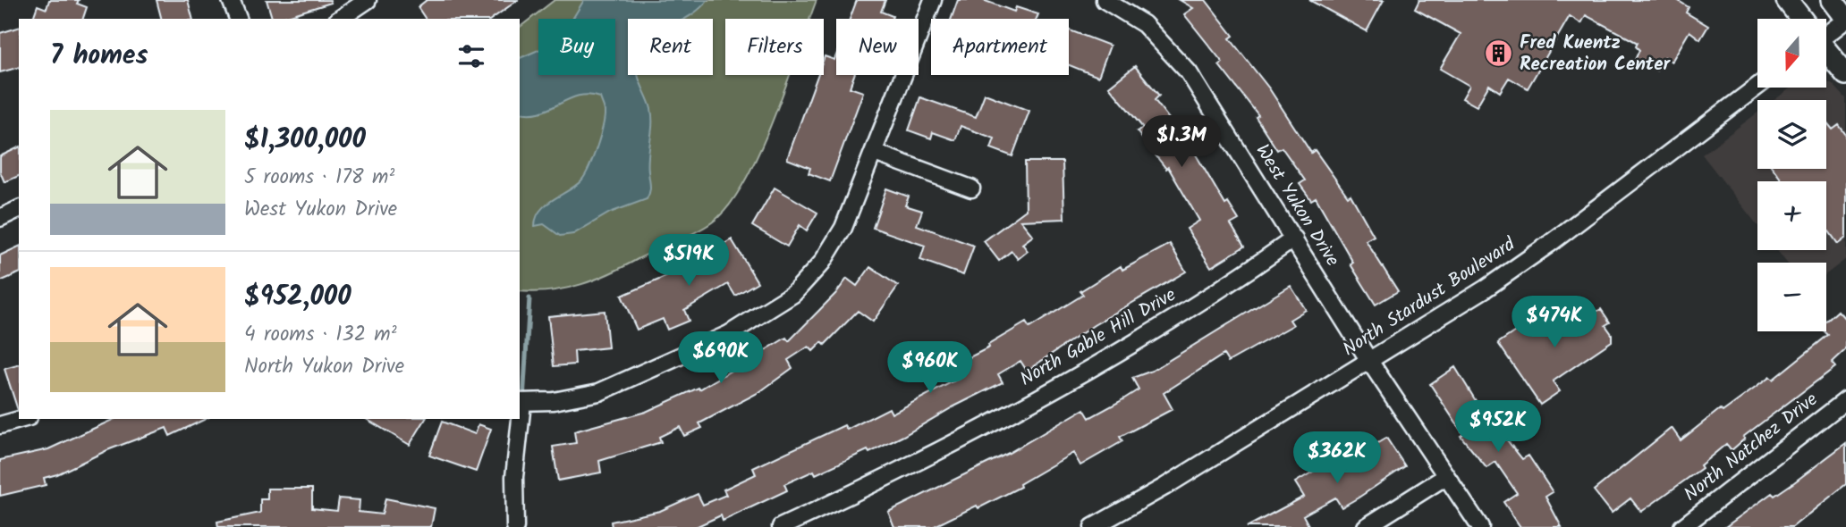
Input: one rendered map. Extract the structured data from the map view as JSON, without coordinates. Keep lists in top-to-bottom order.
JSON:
{
  "streets": {
    "street": [
      "West Yukon Drive",
      "North Stardust Boulevard",
      "North Gable Hill Drive",
      "North Natchez Drive"
    ]
  },
  "crossings": [
    ["West Yukon Drive", "North Stardust Boulevard"],
    ["West Yukon Drive", "North Gable Hill Drive"]
  ],
  "places": {
    "building": ["Fred Kuentz Recreation Center"]
  },
  "north": "bottom",
  "page": {
    "map_buttons": ["+", "−"],
    "chip": [
      "Buy",
      "Rent",
      "Filters",
      "New",
      "Apartment"
    ],
    "heading": "7 homes",
    "list": [
      {
        "name": "$1,300,000",
        "note": "5 rooms · 178 m² · West Yukon Drive"
      },
      {
        "name": "$952,000",
        "note": "4 rooms · 132 m² · North Yukon Drive"
      }
    ],
    "price": [
      "$1.3M",
      "$519K",
      "$474K",
      "$690K",
      "$960K",
      "$952K",
      "$362K"
    ]
  }
}
